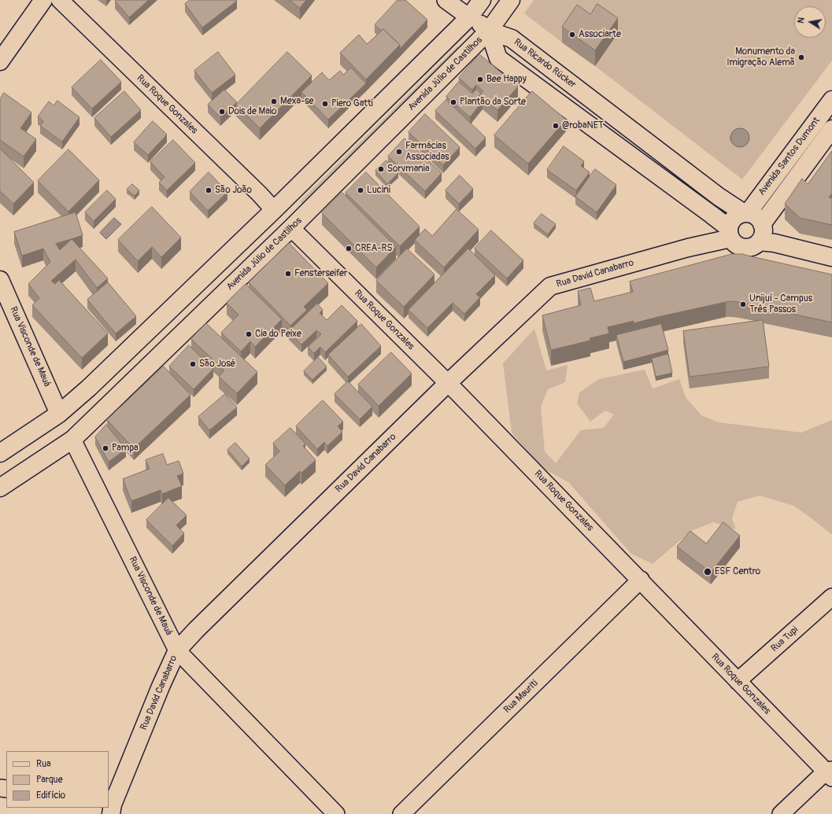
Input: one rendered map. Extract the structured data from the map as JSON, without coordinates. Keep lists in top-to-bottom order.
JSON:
{
  "streets": {
    "street": [
      "Rua Ricardo Rücker",
      "Avenida Júlio de Castilhos",
      "Rua Roque Gonzales",
      "Avenida Santos Dumont",
      "Rua David Canabarro",
      "Rua Visconde de Mauá",
      "Rua Tupi",
      "Rua Mauriti"
    ]
  },
  "crossings": [
    ["Rua Ricardo Rücker", "Avenida Júlio de Castilhos"],
    ["Rua Ricardo Rücker", "Avenida Santos Dumont"],
    ["Rua Ricardo Rücker", "Rua David Canabarro"],
    ["Avenida Júlio de Castilhos", "Rua Roque Gonzales"],
    ["Avenida Júlio de Castilhos", "Rua Visconde de Mauá"],
    ["Rua Roque Gonzales", "Rua David Canabarro"],
    ["Rua Roque Gonzales", "Rua Tupi"],
    ["Rua Roque Gonzales", "Rua Mauriti"],
    ["Avenida Santos Dumont", "Rua David Canabarro"],
    ["Rua David Canabarro", "Rua Visconde de Mauá"]
  ],
  "places": [
    "Associarte",
    "Monumento da Imigração Alemã",
    "Bee Happy",
    "Mexa-se",
    "Plantão da Sorte",
    "Piero Gatti",
    "Dois de Maio",
    "@robaNET",
    "Farmácias Associadas",
    "Sorvmania",
    "São João",
    "Lucini",
    "CREA-RS",
    "Fensterseifer",
    "Unijuí - Campus Três Passos",
    "Cia do Peixe",
    "São José",
    "Pampa",
    "ESF Centro"
  ],
  "legend": ["Rua", "Parque", "Edifício"],
  "north": "left"
}
